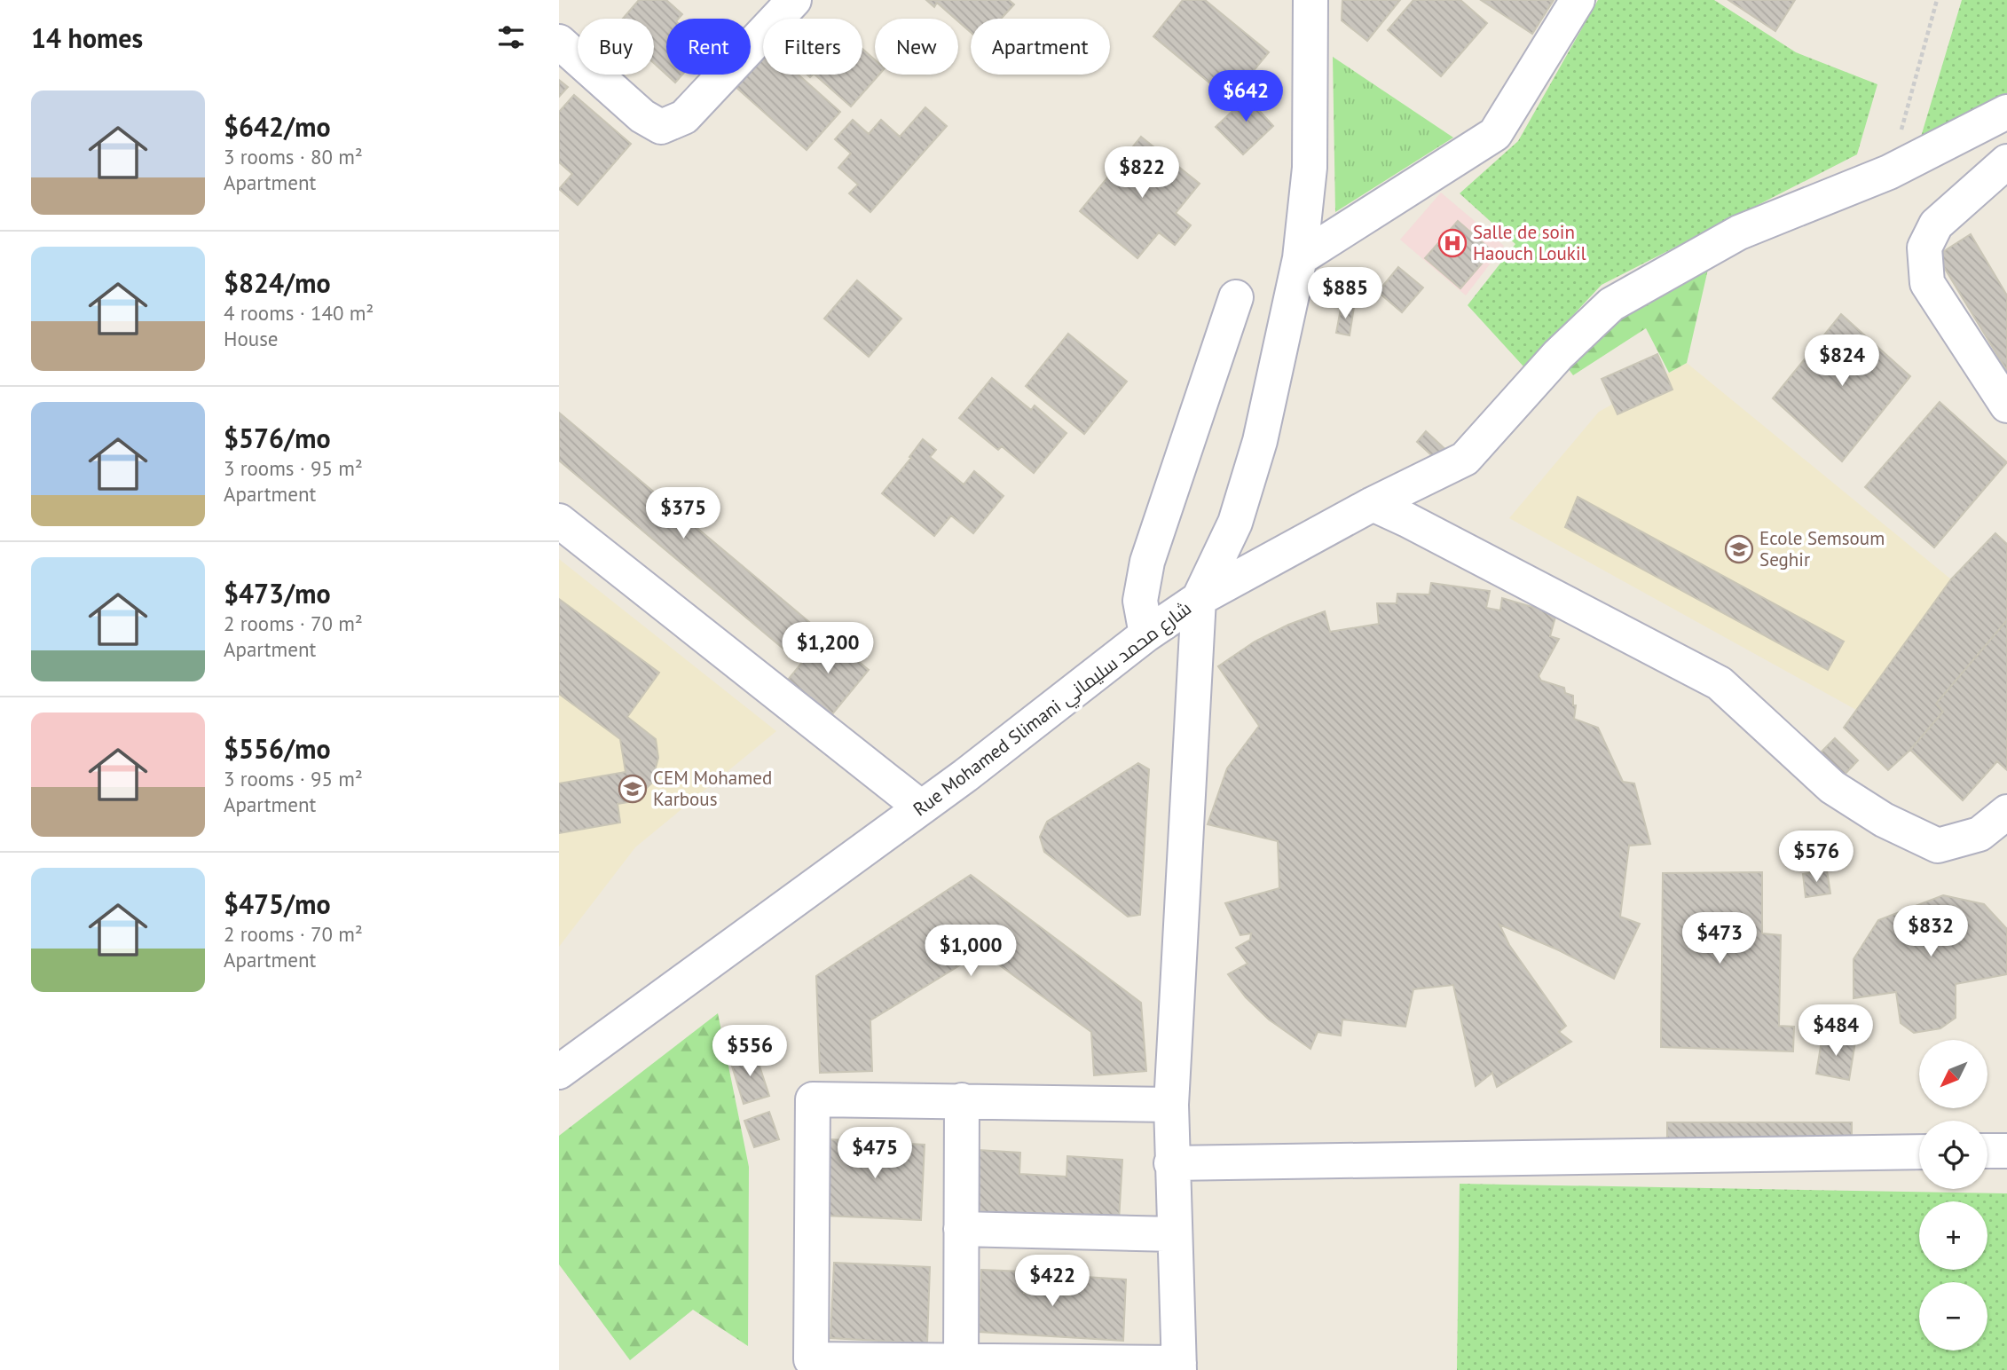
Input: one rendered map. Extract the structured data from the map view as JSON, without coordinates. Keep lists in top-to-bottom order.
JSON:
{
  "streets": {
    "street": ["Rue Mohamed Slimani شارع محمد سليماني"]
  },
  "places": {
    "hospital": ["Salle de soin Haouch Loukil"],
    "school or university": ["Ecole Semsoum Seghir", "CEM Mohamed Karbous"]
  },
  "north": "bottom left",
  "page": {
    "heading": "14 homes",
    "chip": [
      "Buy",
      "Rent",
      "Filters",
      "New",
      "Apartment"
    ],
    "price": [
      "$642",
      "$822",
      "$885",
      "$824",
      "$375",
      "$1,200",
      "$576",
      "$832",
      "$473",
      "$1,000",
      "$484",
      "$556",
      "$475",
      "$422"
    ],
    "list": [
      {
        "name": "$642/mo",
        "note": "3 rooms · 80 m² · Apartment"
      },
      {
        "name": "$824/mo",
        "note": "4 rooms · 140 m² · House"
      },
      {
        "name": "$576/mo",
        "note": "3 rooms · 95 m² · Apartment"
      },
      {
        "name": "$473/mo",
        "note": "2 rooms · 70 m² · Apartment"
      },
      {
        "name": "$556/mo",
        "note": "3 rooms · 95 m² · Apartment"
      },
      {
        "name": "$475/mo",
        "note": "2 rooms · 70 m² · Apartment"
      }
    ],
    "map_buttons": ["+", "−"]
  }
}
